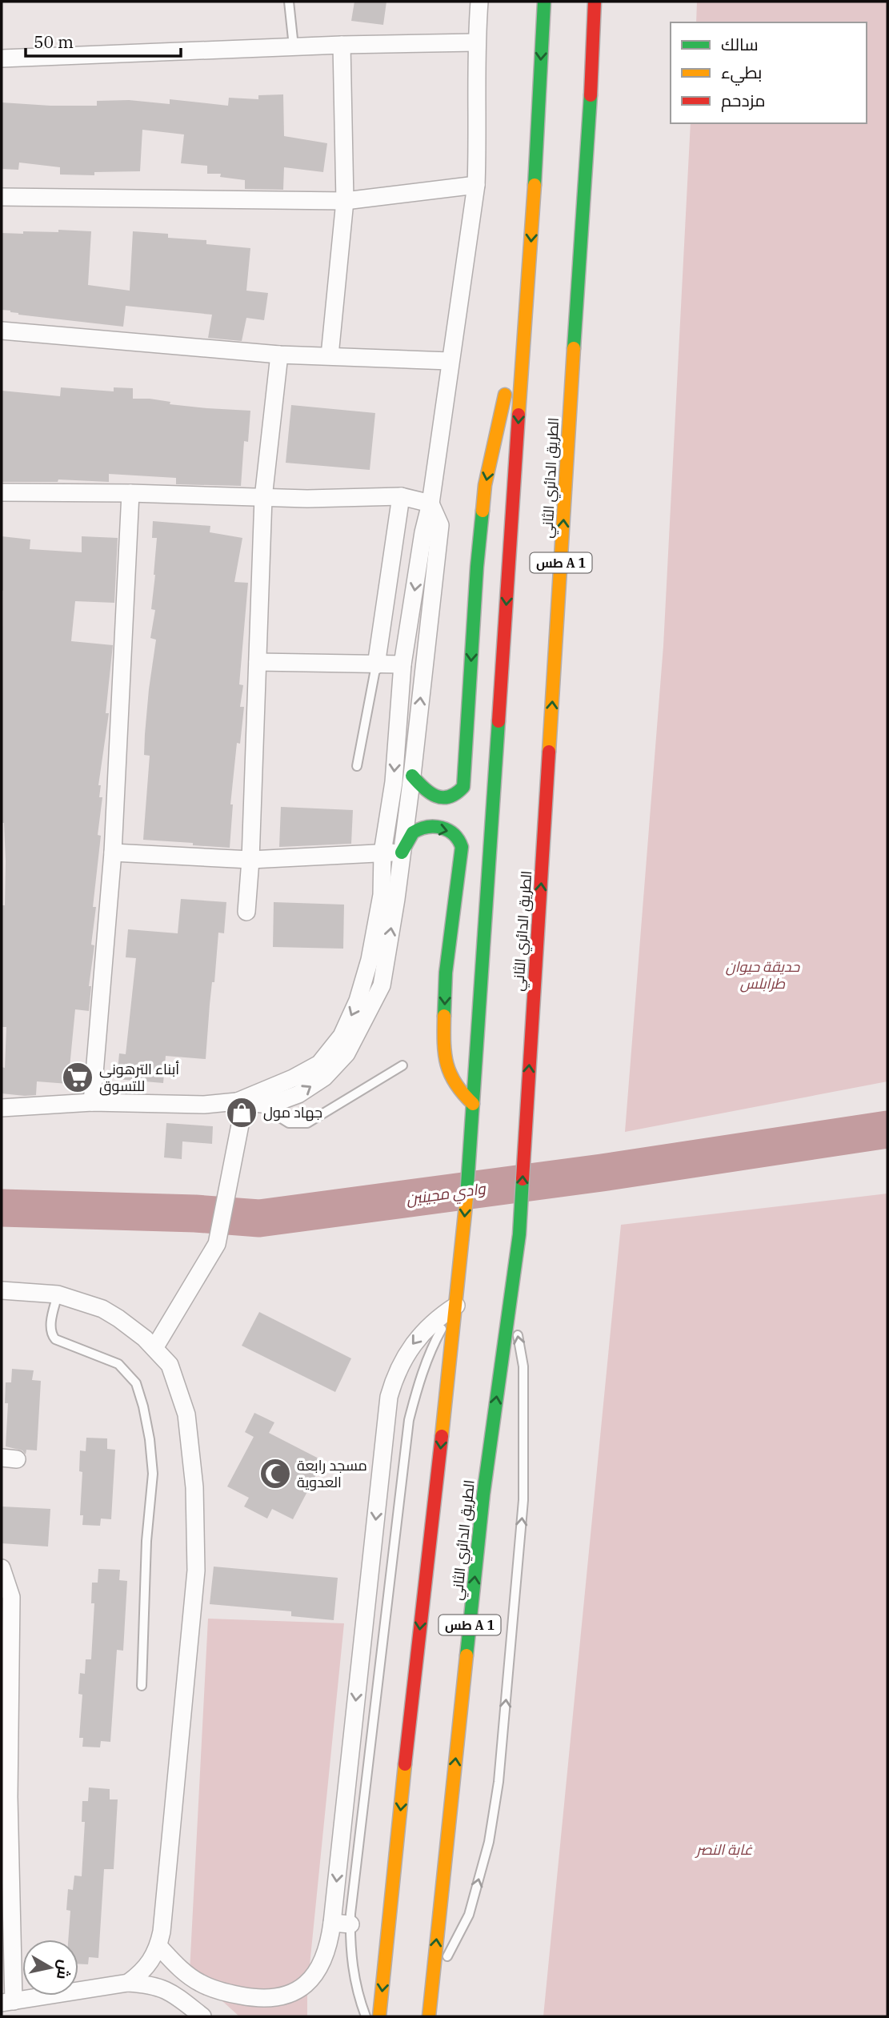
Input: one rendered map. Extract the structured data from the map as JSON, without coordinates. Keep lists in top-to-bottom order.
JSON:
{
  "streets": {
    "highway": ["الطريق الدائري الثاني", "طس A 1"]
  },
  "water": ["وادي مجينين"],
  "parks": ["حديقة حيوان طرابلس", "غابة النصر"],
  "places": {
    "supermarket": ["أبناء الترهوني للتسوق"],
    "shop": ["جهاد مول"],
    "mosque": ["مسجد رابعة العدوية"]
  },
  "legend": ["سالك", "بطيء", "مزدحم"],
  "scale_bar": "50 m",
  "north": "right"
}
